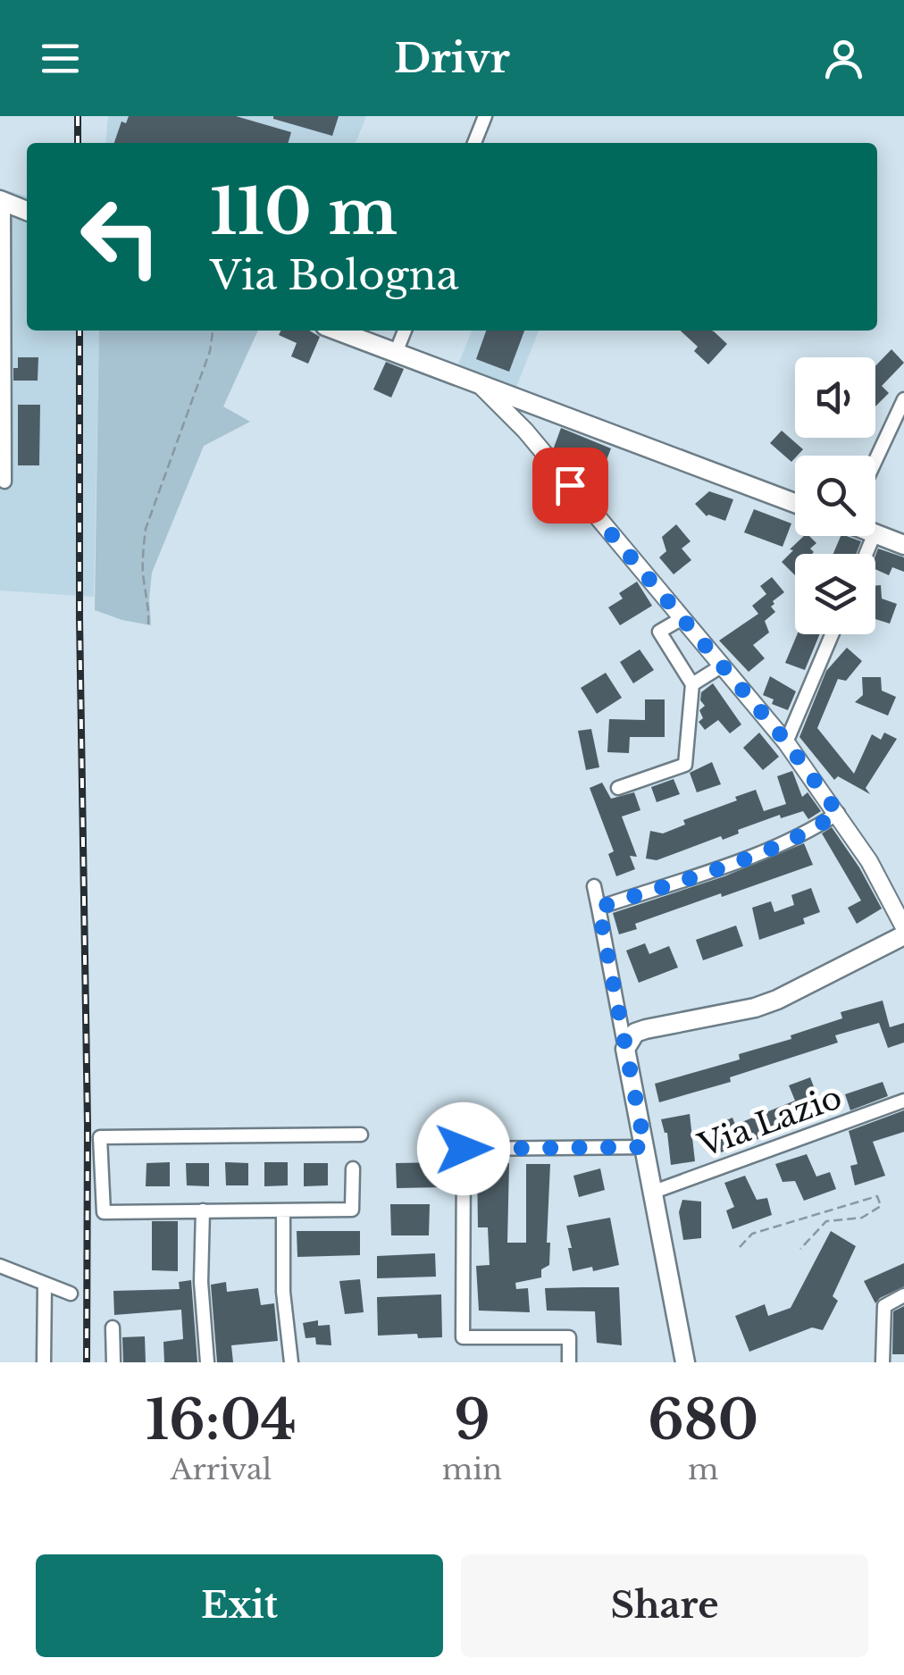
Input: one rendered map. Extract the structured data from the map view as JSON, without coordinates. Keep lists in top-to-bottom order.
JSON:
{
  "streets": {
    "street": ["Via Lazio"]
  },
  "page": {
    "header": "Drivr",
    "turn": ["110 m", "Via Bologna"],
    "eta": [
      "16:04",
      "Arrival",
      "9",
      "min",
      "680",
      "m"
    ],
    "buttons": ["Exit", "Share"]
  }
}
